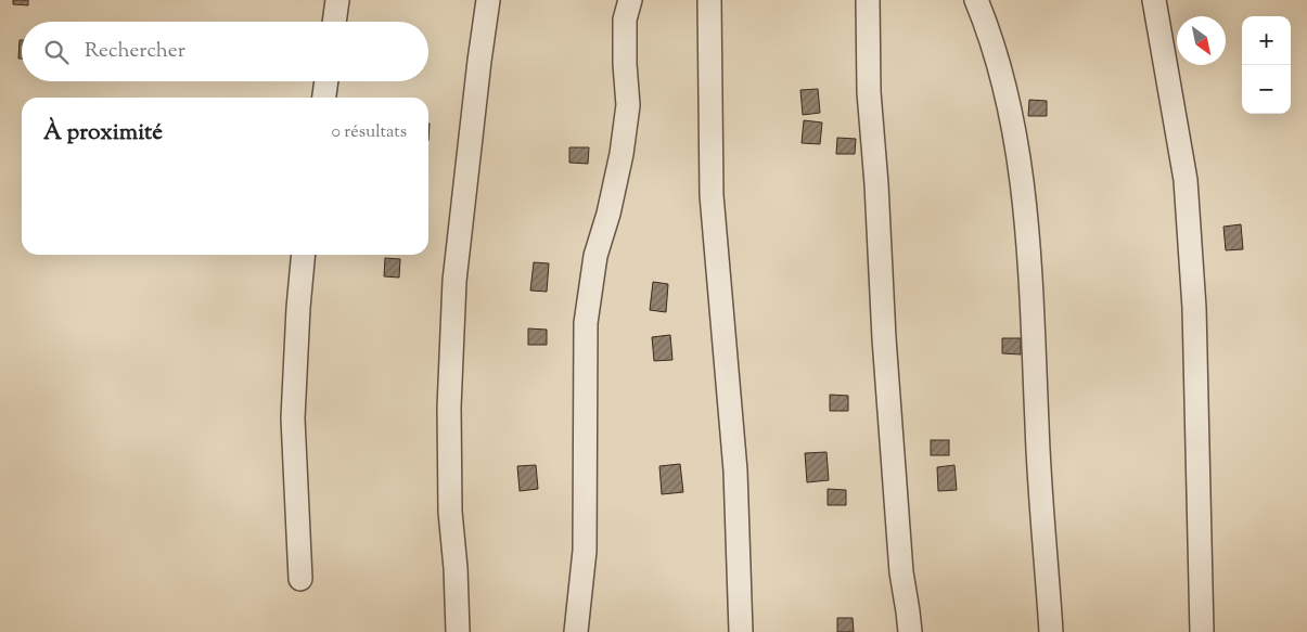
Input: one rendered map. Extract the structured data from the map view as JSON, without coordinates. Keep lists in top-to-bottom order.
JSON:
{
  "north": "bottom right",
  "page": {
    "map_buttons": ["+", "−"],
    "search": "Rechercher",
    "heading": ["À proximité", "0 résultats"]
  }
}
